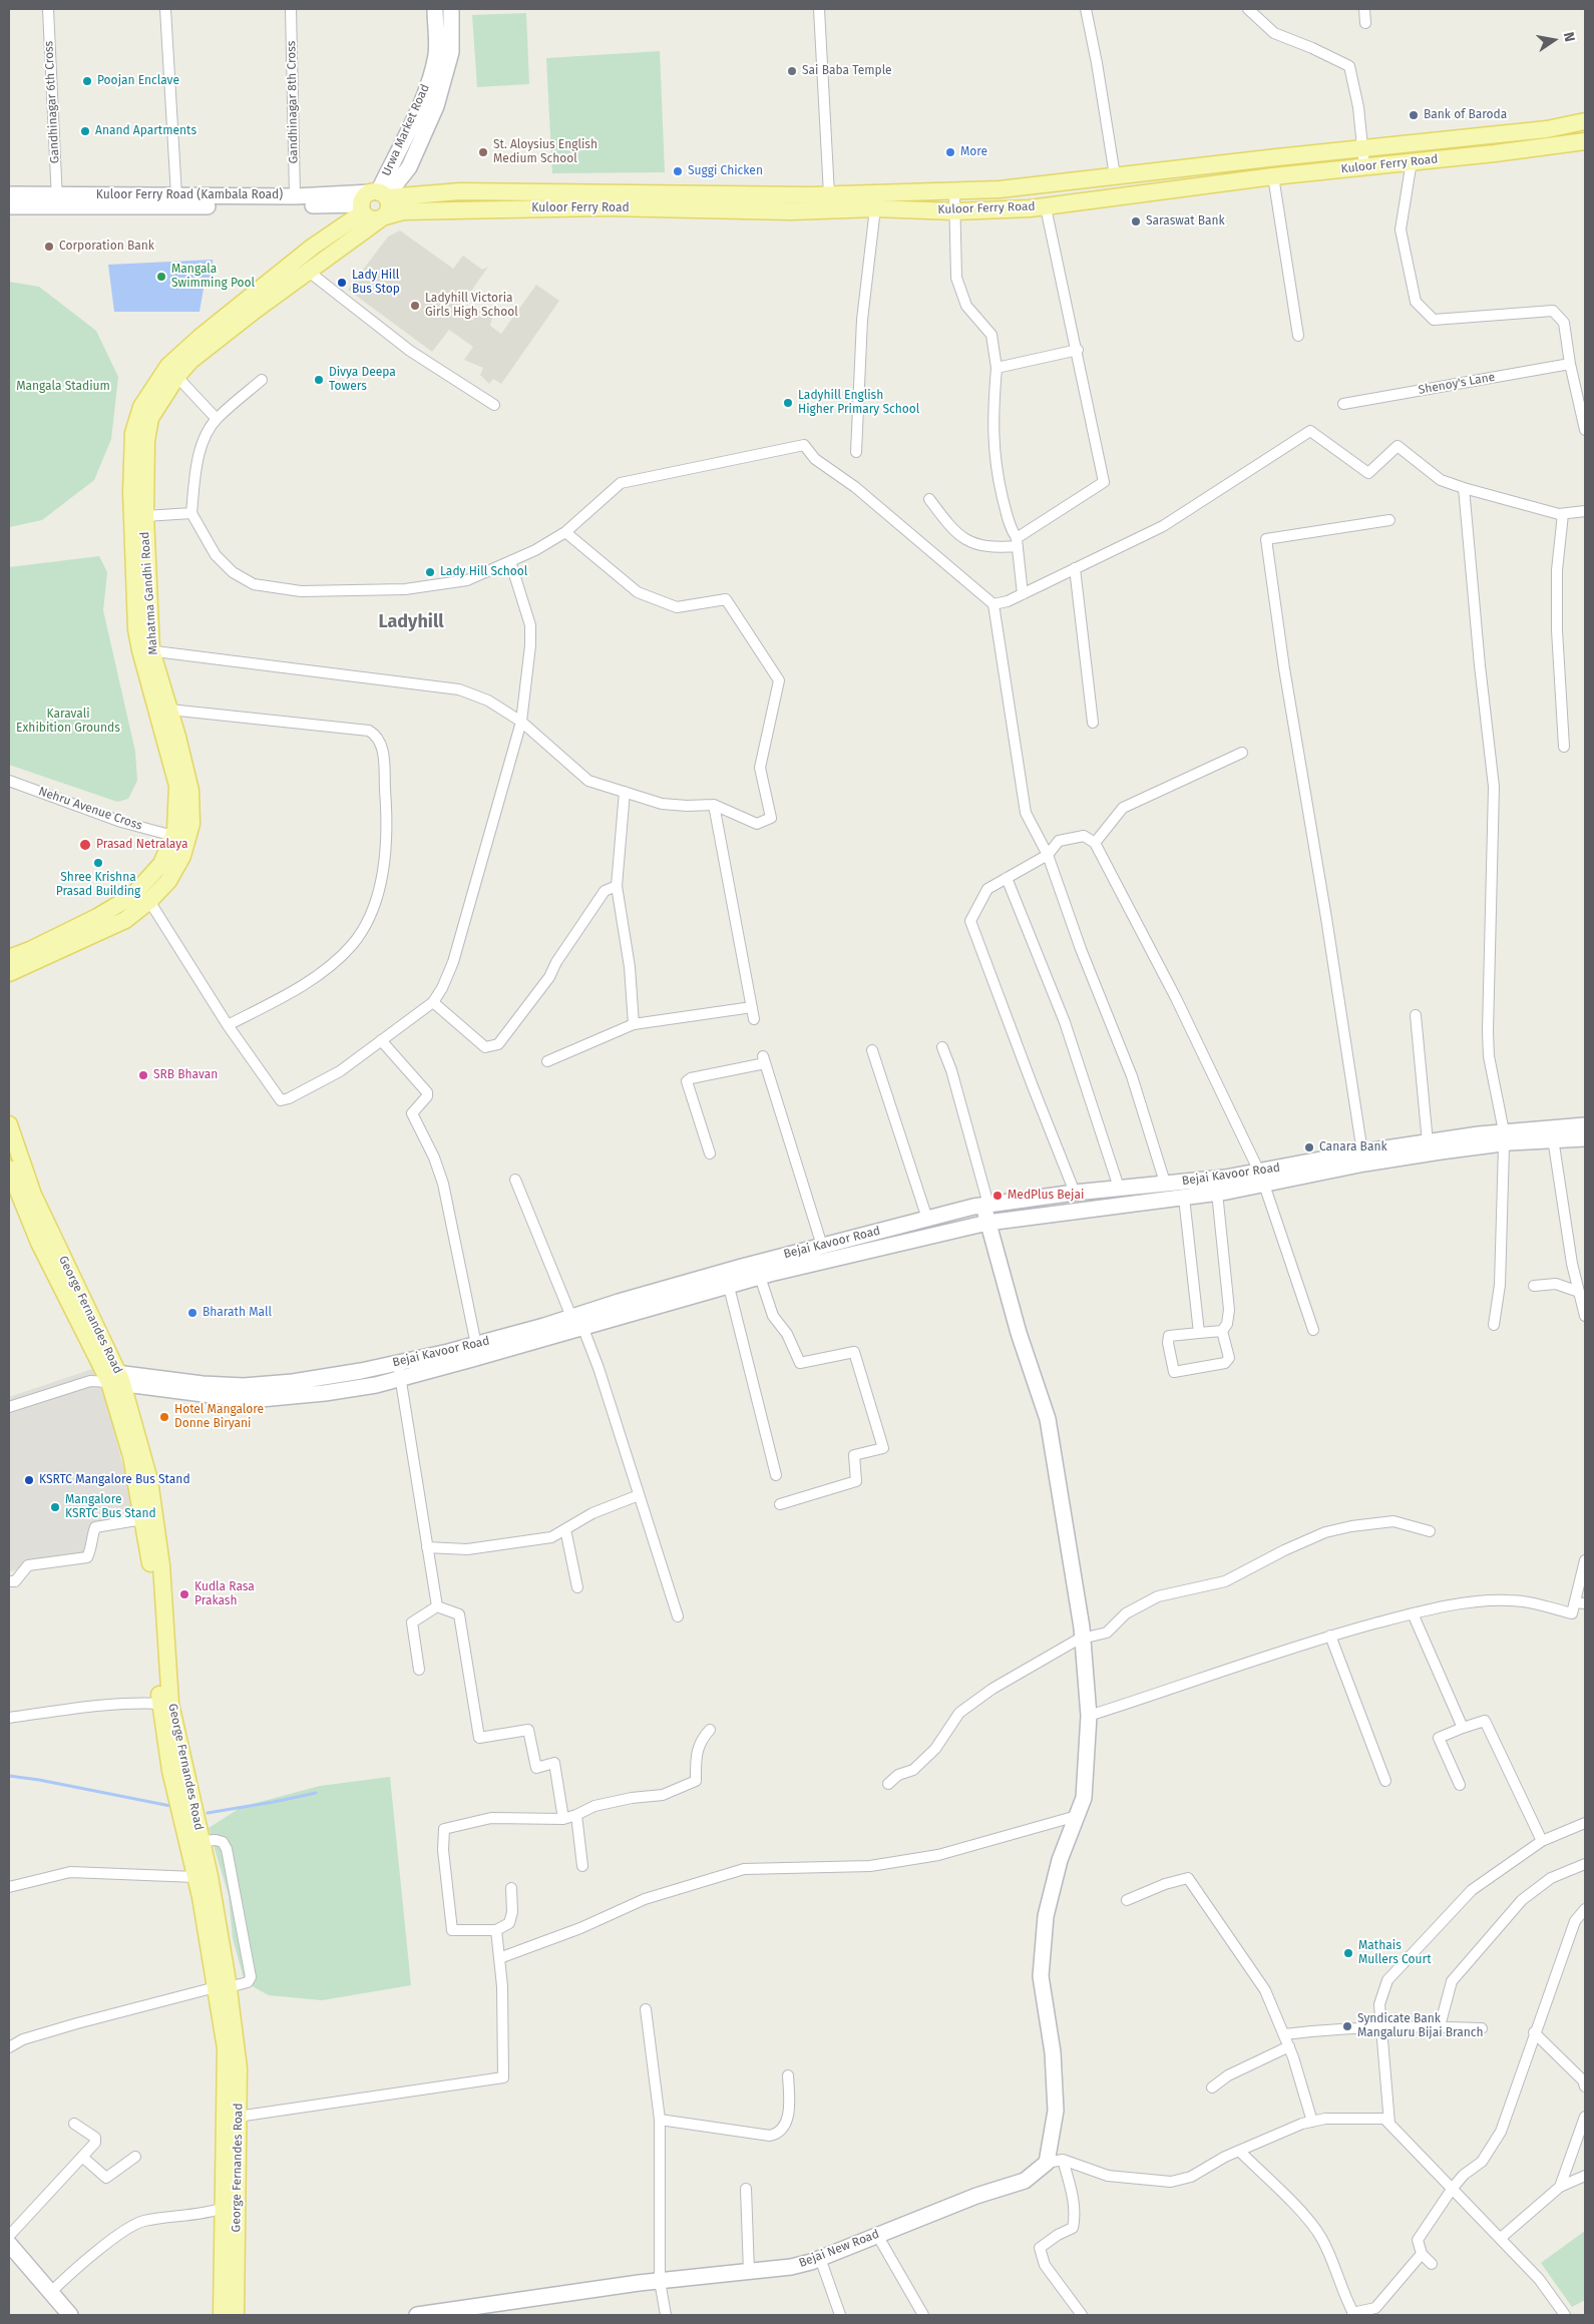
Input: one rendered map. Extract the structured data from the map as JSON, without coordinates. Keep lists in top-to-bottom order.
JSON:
{
  "streets": {
    "main road": [
      "Urwa Market Road",
      "Kuloor Ferry Road",
      "Kuloor Ferry Road (Kambala Road)",
      "Mahatma Gandhi Road",
      "Bejai Kavoor Road",
      "George Fernandes Road",
      "Bejai New Road"
    ],
    "street": [
      "Gandhinagar 6th Cross",
      "Gandhinagar 8th Cross",
      "Shenoy's Lane",
      "Nehru Avenue Cross"
    ]
  },
  "crossings": [
    ["Gandhinagar 6th Cross", "Kuloor Ferry Road (Kambala Road)"],
    ["Gandhinagar 8th Cross", "Kuloor Ferry Road (Kambala Road)"],
    ["Urwa Market Road", "Kuloor Ferry Road"],
    ["Urwa Market Road", "Kuloor Ferry Road (Kambala Road)"],
    ["Urwa Market Road", "Mahatma Gandhi Road"],
    ["Kuloor Ferry Road", "Kuloor Ferry Road (Kambala Road)"],
    ["Kuloor Ferry Road", "Mahatma Gandhi Road"],
    ["Kuloor Ferry Road (Kambala Road)", "Mahatma Gandhi Road"],
    ["Mahatma Gandhi Road", "Nehru Avenue Cross"],
    ["Bejai Kavoor Road", "George Fernandes Road"]
  ],
  "districts": ["Ladyhill"],
  "parks": ["Mangala Stadium", "Karavali Exhibition Grounds"],
  "places": [
    "Sai Baba Temple",
    "Poojan Enclave",
    "Bank of Baroda",
    "Anand Apartments",
    "St. Aloysius English Medium School",
    "More",
    "Suggi Chicken",
    "Saraswat Bank",
    "Corporation Bank",
    "Mangala Swimming Pool",
    "Lady Hill Bus Stop",
    "Ladyhill Victoria Girls High School",
    "Divya Deepa Towers",
    "Ladyhill English Higher Primary School",
    "Lady Hill School",
    "Prasad Netralaya",
    "Shree Krishna Prasad Building",
    "SRB Bhavan",
    "Canara Bank",
    "MedPlus Bejai",
    "Bharath Mall",
    "Hotel Mangalore Donne Biryani",
    "KSRTC Mangalore Bus Stand",
    "Mangalore KSRTC Bus Stand",
    "Kudla Rasa Prakash",
    "Mathais Mullers Court",
    "Syndicate Bank Mangaluru Bijai Branch"
  ],
  "north": "right"
}
